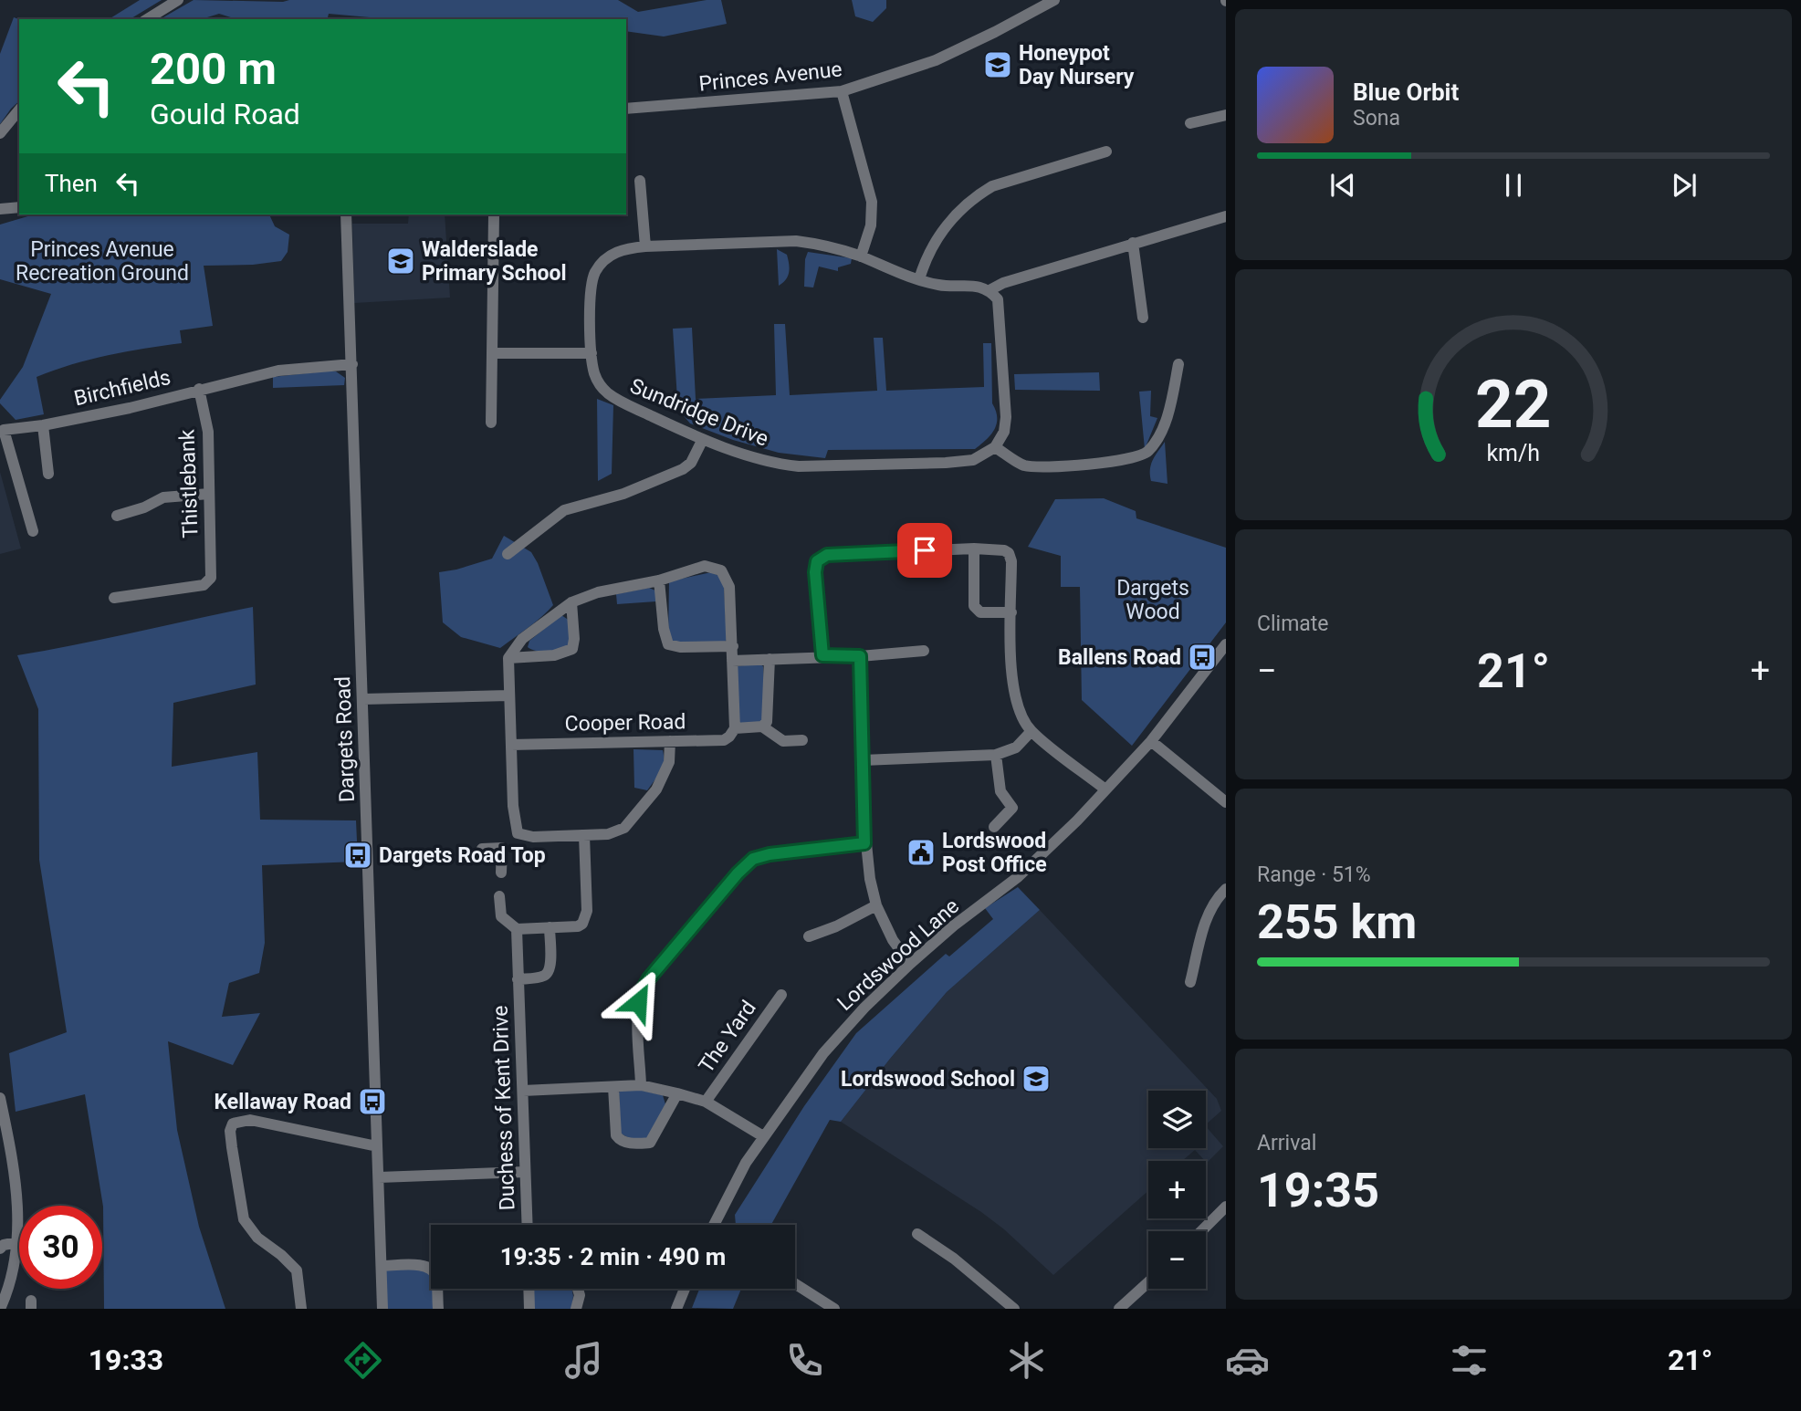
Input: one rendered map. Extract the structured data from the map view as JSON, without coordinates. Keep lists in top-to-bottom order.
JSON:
{
  "streets": {
    "street": [
      "Princes Avenue",
      "Birchfields",
      "Sundridge Drive",
      "Thistlebank",
      "Cooper Road",
      "Dargets Road",
      "Lordswood Lane",
      "The Yard",
      "Duchess of Kent Drive"
    ]
  },
  "crossings": [
    ["Birchfields", "Thistlebank"],
    ["Birchfields", "Dargets Road"]
  ],
  "parks": ["Princes Avenue Recreation Ground", "Dargets Wood"],
  "places": {
    "school or university": ["Honeypot Day Nursery", "Walderslade Primary School", "Lordswood School"],
    "bus stop": ["Ballens Road", "Dargets Road Top", "Kellaway Road"],
    "public building": ["Lordswood Post Office"]
  },
  "page": {
    "turn": ["200 m", "Gould Road"],
    "song": ["Blue Orbit", "Sona"],
    "then": "Then",
    "tile": [
      "Climate",
      ["Range · 51%", "255 km"],
      ["Arrival", "19:35"]
    ],
    "heat": ["−", "21°", "+"],
    "map_buttons": ["+", "−"],
    "limit": "30",
    "trip": "19:35 · 2 min · 490 m",
    "tabs": ["19:33", "21°"],
    "gauge": ["22", "km/h"]
  }
}
